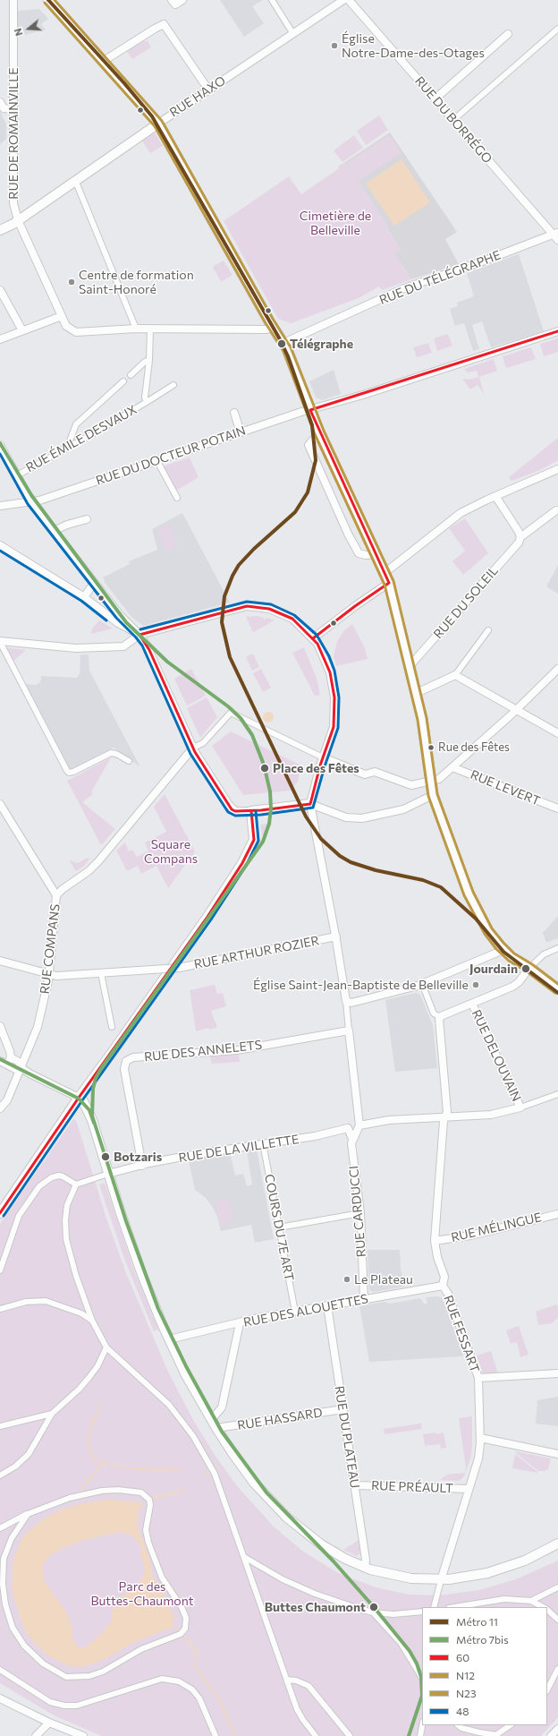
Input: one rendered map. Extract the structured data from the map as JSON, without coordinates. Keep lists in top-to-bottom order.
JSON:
{
  "streets": {
    "street": [
      "RUE HAXO",
      "RUE DU BORRÉGO",
      "RUE DE ROMAINVILLE",
      "RUE DU TÉLÉGRAPHE",
      "RUE ÉMILE DESVAUX",
      "RUE DU DOCTEUR POTAIN",
      "RUE DU SOLEIL",
      "RUE LEVERT",
      "RUE COMPANS",
      "RUE ARTHUR ROZIER",
      "RUE DES ANNELETS",
      "RUE DELOUVAIN",
      "RUE DE LA VILLETTE",
      "RUE CARDUCCI",
      "COURS DU 7E ART",
      "RUE MÉLINGUE",
      "RUE DES ALOUETTES",
      "RUE FESSART",
      "RUE HASSARD",
      "RUE DU PLATEAU",
      "RUE PRÉAULT"
    ]
  },
  "crossings": [
    ["RUE HAXO", "RUE DE ROMAINVILLE"],
    ["RUE DU BORRÉGO", "RUE DU TÉLÉGRAPHE"],
    ["RUE DE ROMAINVILLE", "RUE ÉMILE DESVAUX"],
    ["RUE COMPANS", "RUE ARTHUR ROZIER"],
    ["RUE DES ANNELETS", "RUE DE LA VILLETTE"],
    ["RUE DELOUVAIN", "RUE DE LA VILLETTE"],
    ["RUE DE LA VILLETTE", "RUE CARDUCCI"],
    ["RUE DE LA VILLETTE", "COURS DU 7E ART"],
    ["RUE DE LA VILLETTE", "RUE FESSART"],
    ["RUE CARDUCCI", "RUE DES ALOUETTES"],
    ["COURS DU 7E ART", "RUE DES ALOUETTES"],
    ["RUE MÉLINGUE", "RUE FESSART"],
    ["RUE DES ALOUETTES", "RUE FESSART"],
    ["RUE DES ALOUETTES", "RUE DU PLATEAU"],
    ["RUE FESSART", "RUE PRÉAULT"],
    ["RUE HASSARD", "RUE DU PLATEAU"],
    ["RUE DU PLATEAU", "RUE PRÉAULT"]
  ],
  "parks": ["Cimetière de Belleville", "Square Compans", "Parc des Buttes-Chaumont"],
  "places": [
    "Église Notre-Dame-des-Otages",
    "Centre de formation Saint-Honoré",
    "Télégraphe",
    "Rue des Fêtes",
    "Place des Fêtes",
    "Jourdain",
    "Église Saint-Jean-Baptiste de Belleville",
    "Botzaris",
    "Le Plateau",
    "Buttes Chaumont"
  ],
  "lines": [
    "metro line 11",
    "transit line N23",
    "transit line N12",
    "transit line 60",
    "metro line 7bis",
    "transit line 48"
  ],
  "legend": [
    "Métro 11",
    "Métro 7bis",
    "60",
    "N12",
    "N23",
    "48"
  ],
  "north": "left"
}
